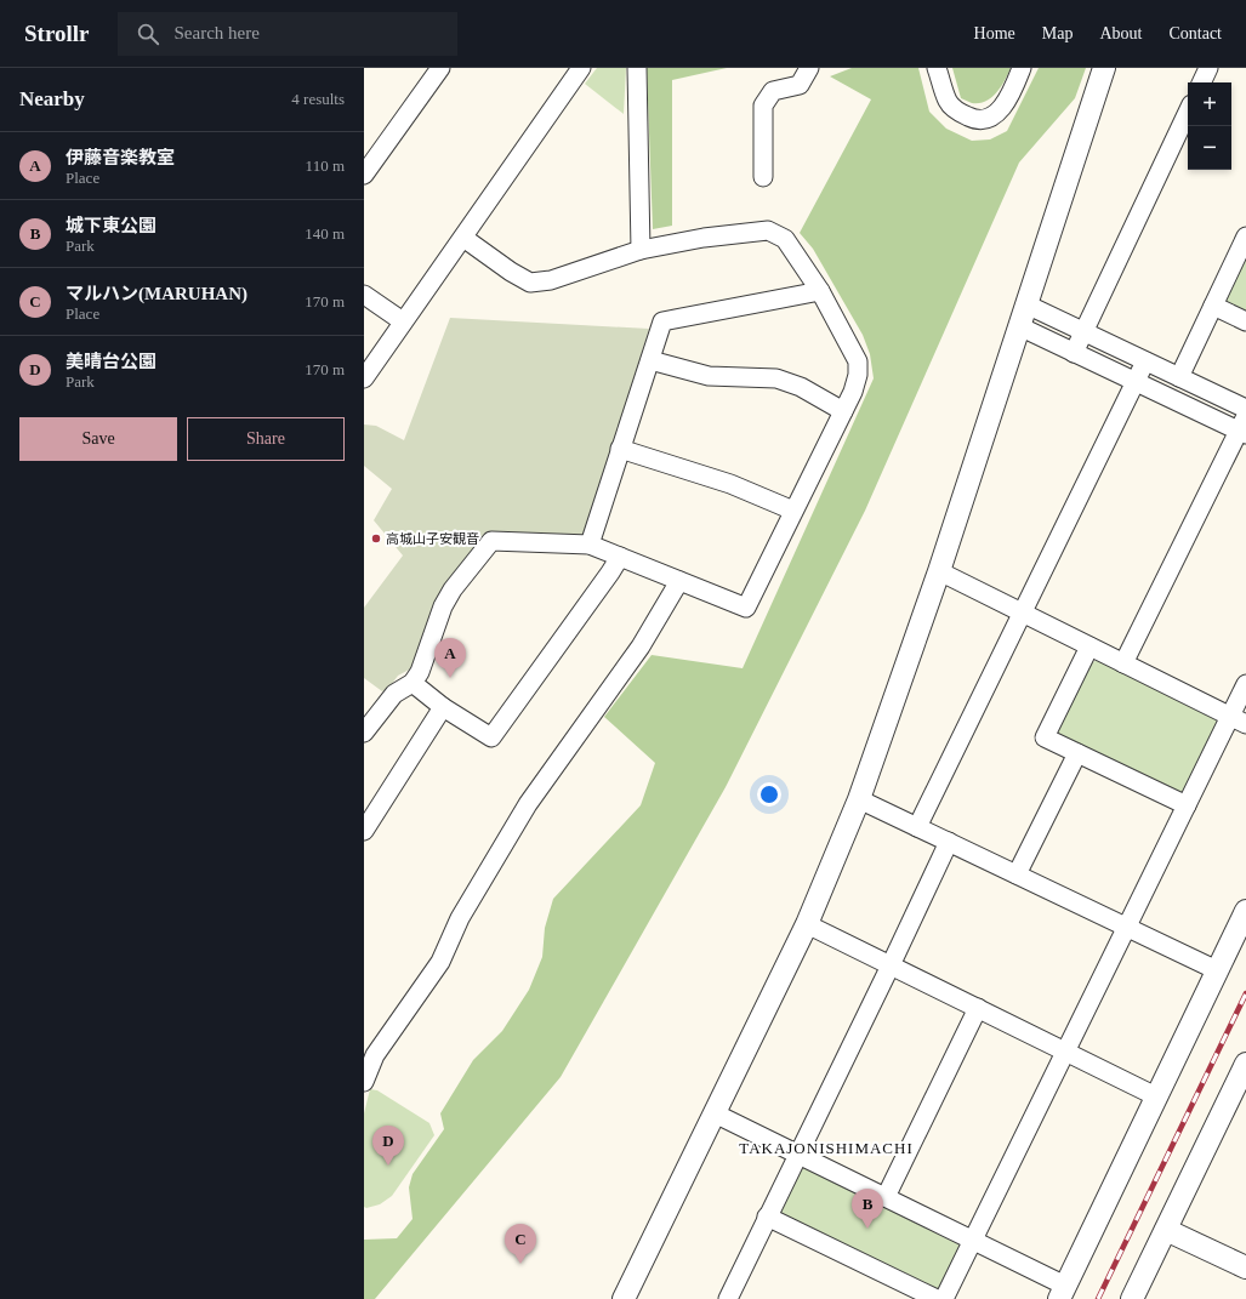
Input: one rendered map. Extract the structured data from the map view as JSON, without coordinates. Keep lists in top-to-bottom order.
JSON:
{
  "districts": ["TAKAJONISHIMACHI"],
  "places": ["高城山子安観音"],
  "page": {
    "header": "Strollr",
    "search": "Search here",
    "nav": [
      "Home",
      "Map",
      "About",
      "Contact"
    ],
    "heading": ["Nearby", "4 results"],
    "map_buttons": ["+", "−"],
    "list": [
      {
        "mark": "A",
        "name": "伊藤音楽教室",
        "note": "Place",
        "value": "110 m"
      },
      {
        "mark": "B",
        "name": "城下東公園",
        "note": "Park",
        "value": "140 m"
      },
      {
        "mark": "C",
        "name": "マルハン(MARUHAN)",
        "note": "Place",
        "value": "170 m"
      },
      {
        "mark": "D",
        "name": "美晴台公園",
        "note": "Park",
        "value": "170 m"
      }
    ],
    "buttons": ["Save", "Share"],
    "pins": [
      "A",
      "D",
      "B",
      "C"
    ]
  }
}
